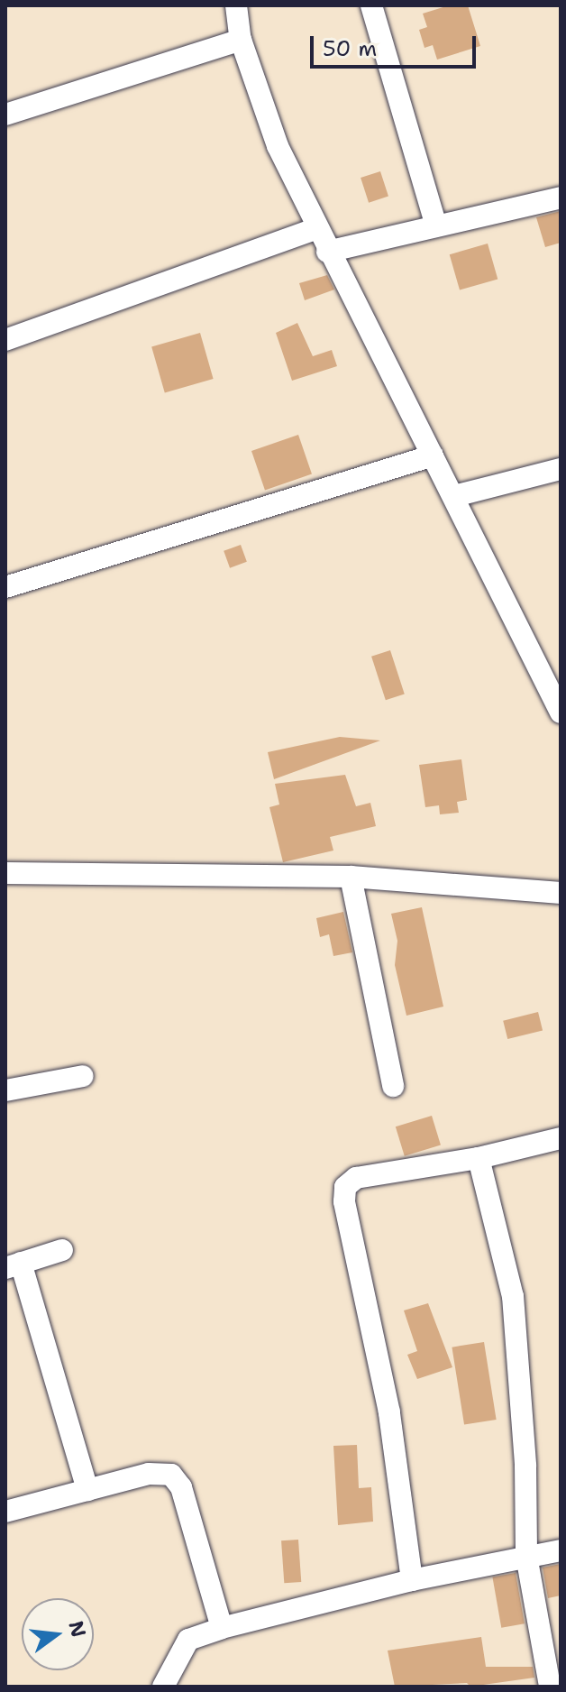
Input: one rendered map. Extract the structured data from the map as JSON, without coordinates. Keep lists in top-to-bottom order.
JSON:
{
  "scale_bar": "50 m",
  "north": "right"
}
